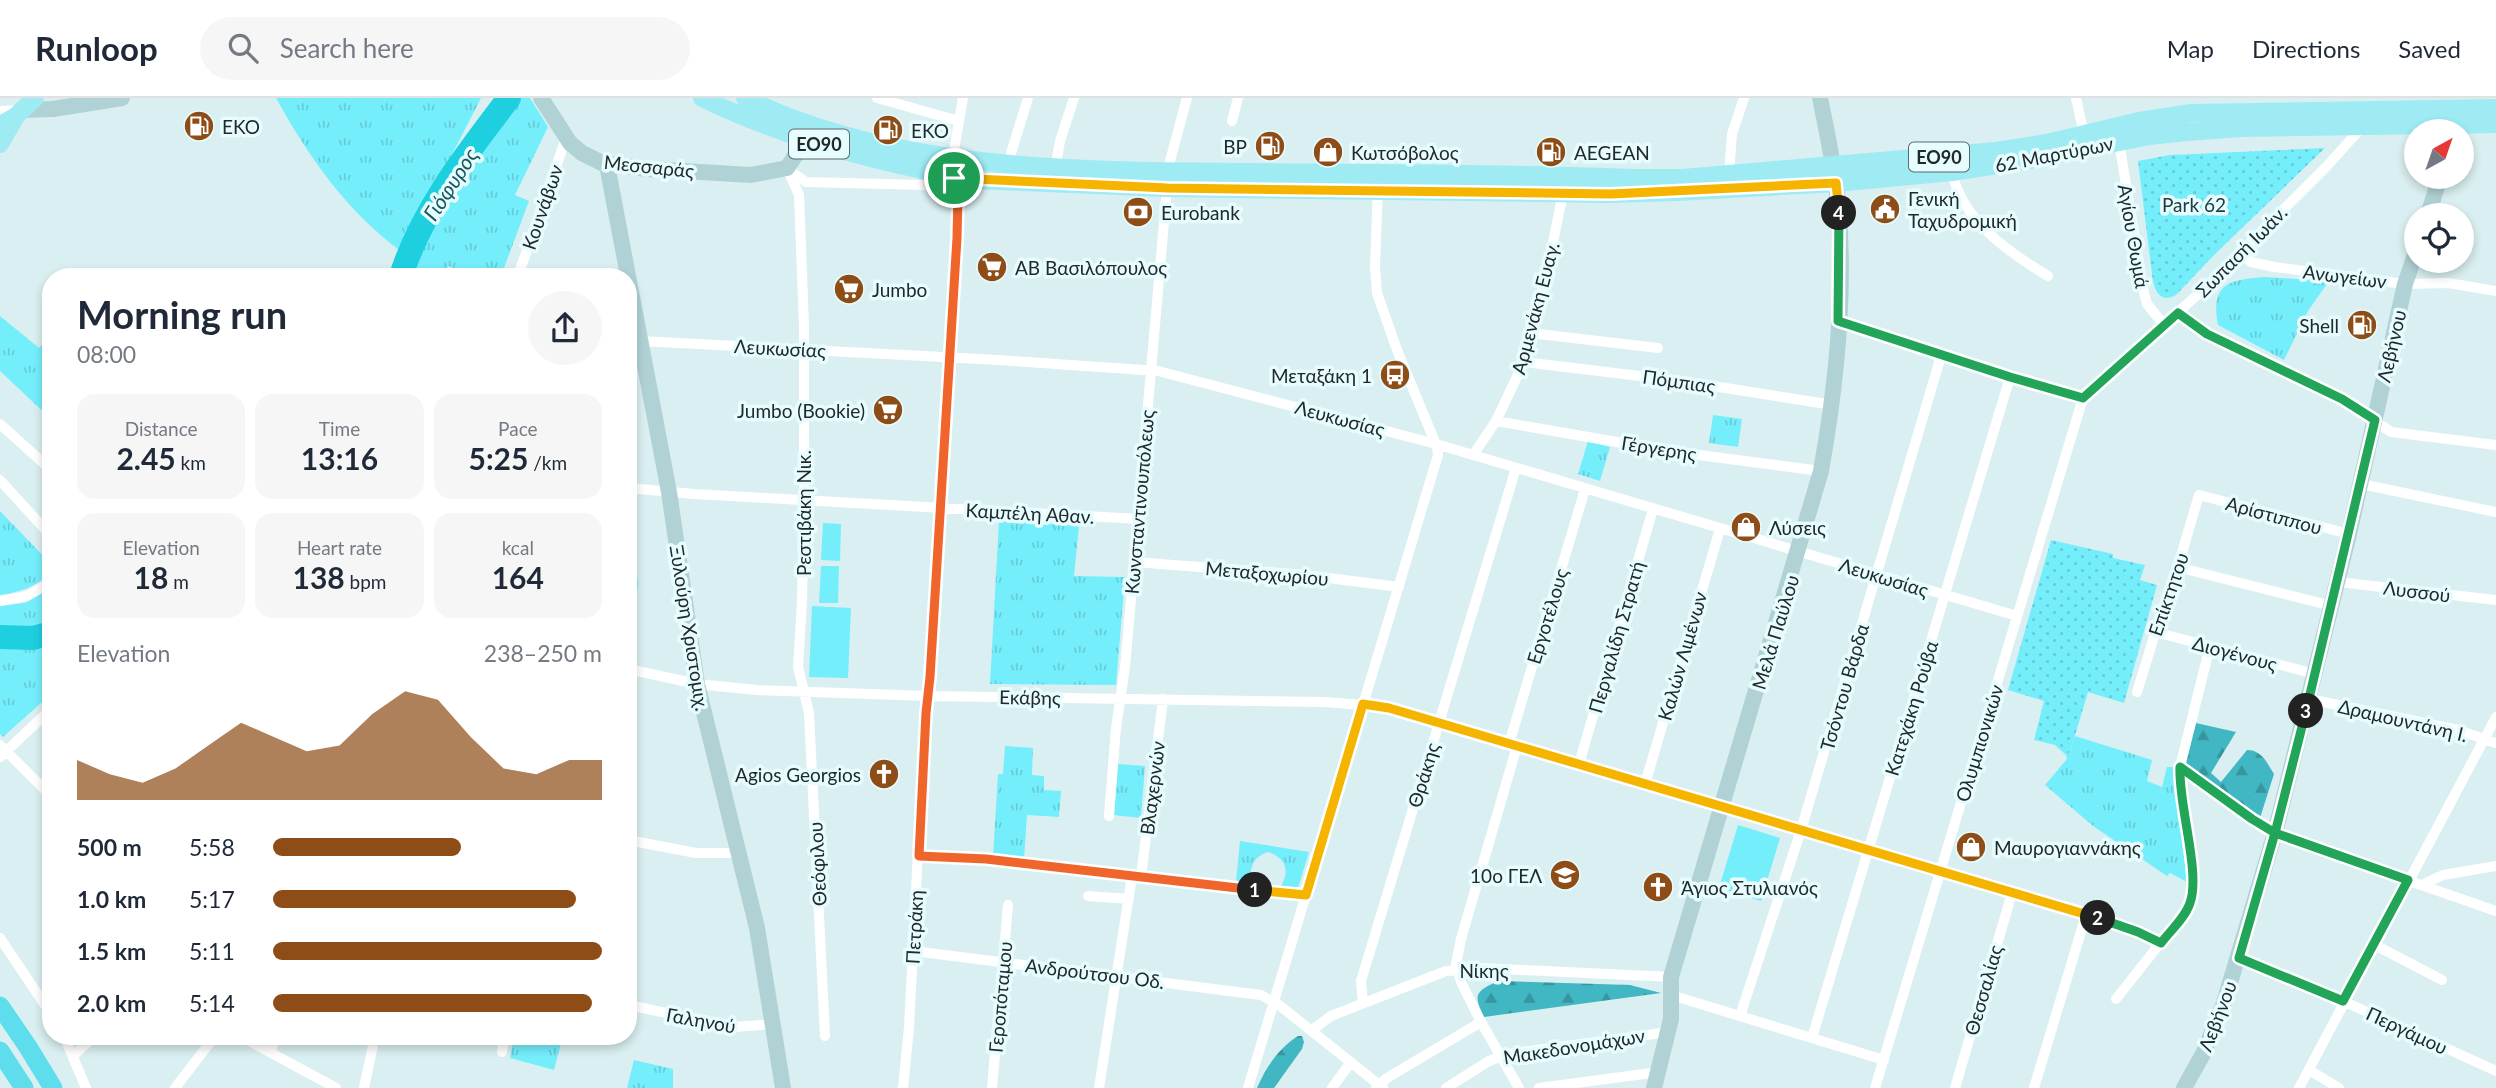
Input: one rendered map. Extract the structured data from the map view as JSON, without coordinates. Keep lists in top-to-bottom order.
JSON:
{
  "streets": {
    "main road": ["ΕΟ90", "62 Μαρτύρων"],
    "street": [
      "Μεσσαράς",
      "Κουνάβων",
      "Αγίου Θωμά",
      "Σωπασή Ιωάν.",
      "Ανωγείων",
      "Αρμενάκη Ευαγ.",
      "Λεβήνου",
      "Λευκωσίας",
      "Πόμπιας",
      "Γέργερης",
      "Κωνσταντινουπόλεως",
      "Ρεστιβάκη Νικ.",
      "Καμπέλη Αθαν.",
      "Αρίστιππου",
      "Μεταξοχωρίου",
      "Λυσσού",
      "Επίκτητου",
      "Εργοτέλους",
      "Ξυλούρη Χριστομιχ.",
      "Μελά Παύλου",
      "Περγαλίδη Στρατή",
      "Διογένους",
      "Καλών Λιμένων",
      "Τσόντου Βάρδα",
      "Εκάβης",
      "Κατεχάκη Ρούβα",
      "Δραμουντάνη Ι.",
      "Ολυμπιονικών",
      "Θράκης",
      "Βλαχερνών",
      "Θεόφιλου",
      "Πετράκη",
      "Νίκης",
      "Ανδρούτσου Οδ.",
      "Θεσσαλίας",
      "Γεροπόταμου",
      "Γαληνού",
      "Περγάμου",
      "Μακεδονομάχων"
    ]
  },
  "crossings": [
    ["62 Μαρτύρων", "Αγίου Θωμά"],
    ["62 Μαρτύρων", "Σωπασή Ιωάν."],
    ["62 Μαρτύρων", "Αρμενάκη Ευαγ."],
    ["62 Μαρτύρων", "Κωνσταντινουπόλεως"],
    ["62 Μαρτύρων", "Μελά Παύλου"],
    ["62 Μαρτύρων", "Πετράκη"],
    ["Μεσσαράς", "Κουνάβων"],
    ["Μεσσαράς", "Ρεστιβάκη Νικ."],
    ["Μεσσαράς", "Ξυλούρη Χριστομιχ."],
    ["Αγίου Θωμά", "Σωπασή Ιωάν."],
    ["Σωπασή Ιωάν.", "Ανωγείων"],
    ["Σωπασή Ιωάν.", "Ολυμπιονικών"],
    ["Ανωγείων", "Λεβήνου"],
    ["Αρμενάκη Ευαγ.", "Λευκωσίας"],
    ["Αρμενάκη Ευαγ.", "Πόμπιας"],
    ["Αρμενάκη Ευαγ.", "Γέργερης"],
    ["Λεβήνου", "Αρίστιππου"],
    ["Λεβήνου", "Λυσσού"],
    ["Λεβήνου", "Διογένους"],
    ["Λεβήνου", "Δραμουντάνη Ι."],
    ["Λεβήνου", "Περγάμου"],
    ["Λευκωσίας", "Κωνσταντινουπόλεως"],
    ["Λευκωσίας", "Ρεστιβάκη Νικ."],
    ["Λευκωσίας", "Εργοτέλους"],
    ["Λευκωσίας", "Ξυλούρη Χριστομιχ."],
    ["Λευκωσίας", "Μελά Παύλου"],
    ["Λευκωσίας", "Περγαλίδη Στρατή"],
    ["Λευκωσίας", "Καλών Λιμένων"],
    ["Λευκωσίας", "Τσόντου Βάρδα"],
    ["Λευκωσίας", "Κατεχάκη Ρούβα"],
    ["Λευκωσίας", "Ολυμπιονικών"],
    ["Λευκωσίας", "Θράκης"],
    ["Λευκωσίας", "Πετράκη"],
    ["Πόμπιας", "Μελά Παύλου"],
    ["Γέργερης", "Μελά Παύλου"],
    ["Κωνσταντινουπόλεως", "Καμπέλη Αθαν."],
    ["Κωνσταντινουπόλεως", "Μεταξοχωρίου"],
    ["Κωνσταντινουπόλεως", "Εκάβης"],
    ["Ρεστιβάκη Νικ.", "Καμπέλη Αθαν."],
    ["Ρεστιβάκη Νικ.", "Εκάβης"],
    ["Ρεστιβάκη Νικ.", "Θεόφιλου"],
    ["Καμπέλη Αθαν.", "Ξυλούρη Χριστομιχ."],
    ["Καμπέλη Αθαν.", "Πετράκη"],
    ["Αρίστιππου", "Επίκτητου"],
    ["Επίκτητου", "Διογένους"],
    ["Εργοτέλους", "Εκάβης"],
    ["Εργοτέλους", "Νίκης"],
    ["Ξυλούρη Χριστομιχ.", "Εκάβης"],
    ["Ξυλούρη Χριστομιχ.", "Γαληνού"],
    ["Μελά Παύλου", "Εκάβης"],
    ["Μελά Παύλου", "Νίκης"],
    ["Μελά Παύλου", "Μακεδονομάχων"],
    ["Περγαλίδη Στρατή", "Εκάβης"],
    ["Καλών Λιμένων", "Εκάβης"],
    ["Τσόντου Βάρδα", "Εκάβης"],
    ["Εκάβης", "Κατεχάκη Ρούβα"],
    ["Εκάβης", "Ολυμπιονικών"],
    ["Εκάβης", "Θράκης"],
    ["Εκάβης", "Βλαχερνών"],
    ["Εκάβης", "Θεόφιλου"],
    ["Εκάβης", "Πετράκη"],
    ["Εκάβης", "Θεσσαλίας"],
    ["Θράκης", "Νίκης"],
    ["Βλαχερνών", "Ανδρούτσου Οδ."],
    ["Πετράκη", "Ανδρούτσου Οδ."],
    ["Ανδρούτσου Οδ.", "Γεροπόταμου"]
  ],
  "water": ["Γιόφυρος"],
  "parks": ["Park 62"],
  "places": {
    "fuel station": [
      "ΕΚΟ",
      "EKO",
      "BP",
      "AEGEAN",
      "Shell"
    ],
    "shop": ["Κωτσόβολος", "Λύσεις", "Μαυρογιαννάκης"],
    "public building": ["Γενική Ταχυδρομική"],
    "bank": ["Eurobank"],
    "supermarket": ["ΑΒ Βασιλόπουλος", "Jumbo", "Jumbo (Bookie)"],
    "bus stop": ["Μεταξάκη 1"],
    "church": ["Agios Georgios", "Άγιος Στυλιανός"],
    "school or university": ["10ο ΓΕΛ"]
  },
  "north": "top right",
  "page": {
    "header": "Runloop",
    "search": "Search here",
    "nav": ["Map", "Directions", "Saved"],
    "pins": [
      "4",
      "3",
      "1",
      "2"
    ],
    "heading": ["Morning run", "08:00"],
    "stats": [
      ["Distance", "2.45 km"],
      ["Time", "13:16"],
      ["Pace", "5:25 /km"],
      ["Elevation", "18 m"],
      ["Heart rate", "138 bpm"],
      ["kcal", "164"]
    ],
    "chart": ["Elevation", "238–250 m"],
    "list": [
      {
        "name": "500 m",
        "note": "5:58"
      },
      {
        "name": "1.0 km",
        "note": "5:17"
      },
      {
        "name": "1.5 km",
        "note": "5:11"
      },
      {
        "name": "2.0 km",
        "note": "5:14"
      }
    ]
  }
}
